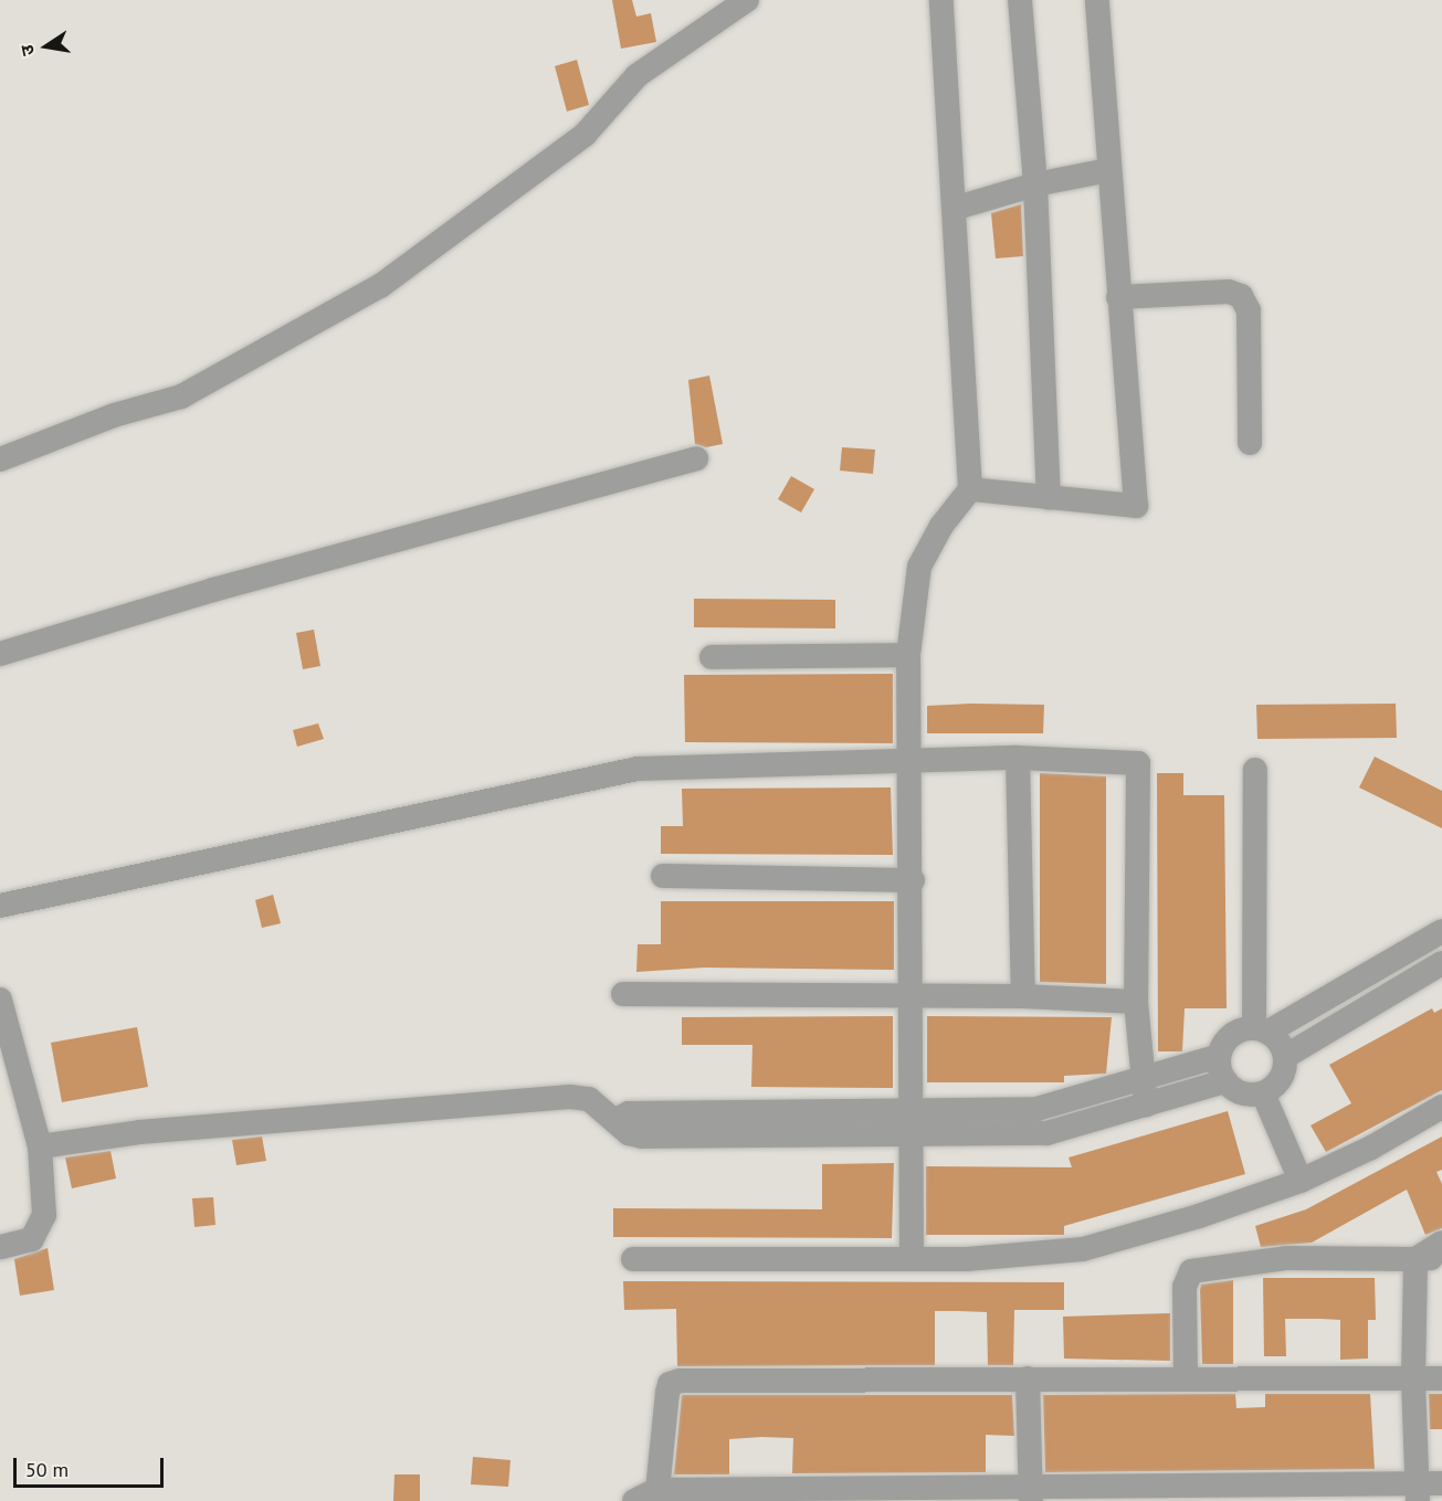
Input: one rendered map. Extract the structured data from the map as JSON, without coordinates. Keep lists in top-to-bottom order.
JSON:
{
  "scale_bar": "50 m",
  "north": "left"
}
